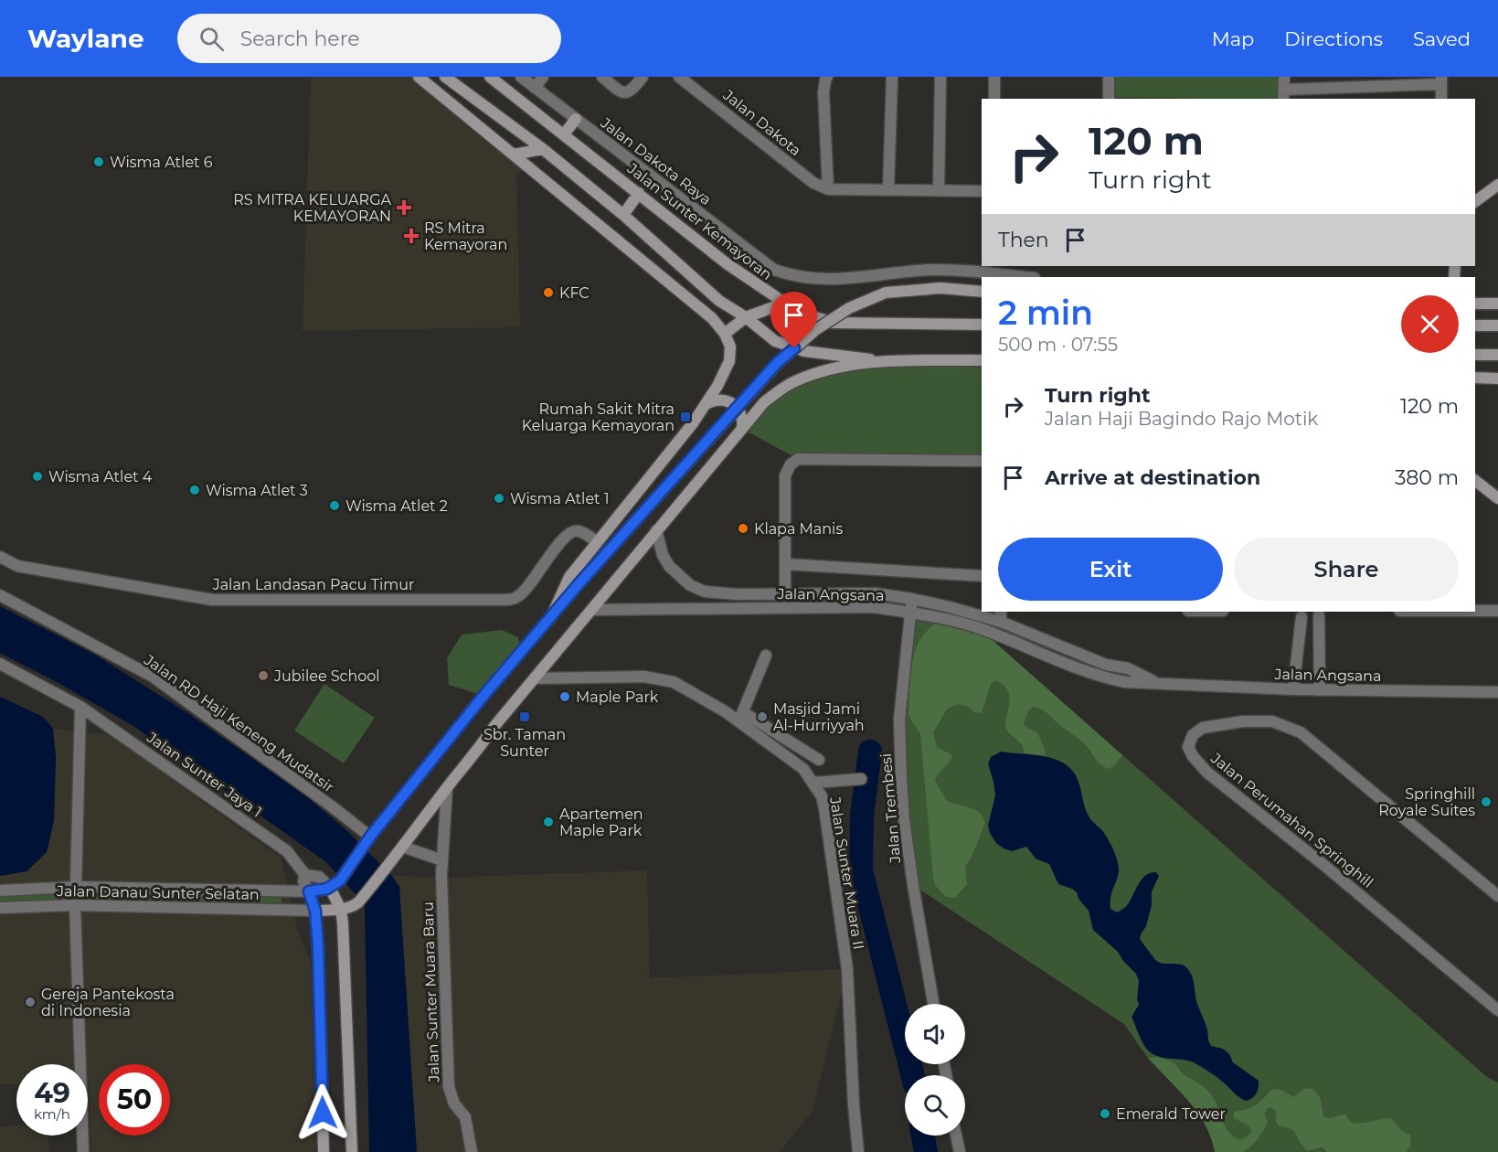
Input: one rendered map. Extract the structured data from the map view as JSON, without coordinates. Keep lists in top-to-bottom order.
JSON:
{
  "streets": {
    "main road": ["Jalan Sunter Kemayoran"],
    "street": [
      "Jalan Dakota",
      "Jalan Dakota Raya",
      "Jalan Landasan Pacu Timur",
      "Jalan Angsana",
      "Jalan RD Haji Keneng Mudatsir",
      "Jalan Sunter Jaya 1",
      "Jalan Trembesi",
      "Jalan Perumahan Springhill",
      "Jalan Sunter Muara II",
      "Jalan Danau Sunter Selatan",
      "Jalan Sunter Muara Baru"
    ]
  },
  "crossings": [
    ["Jalan Angsana", "Jalan Trembesi"],
    ["Jalan Sunter Jaya 1", "Jalan Danau Sunter Selatan"]
  ],
  "places": {
    "other": [
      "Wisma Atlet 6",
      "KFC",
      "Wisma Atlet 4",
      "Wisma Atlet 3",
      "Wisma Atlet 1",
      "Wisma Atlet 2",
      "Klapa Manis",
      "Jubilee School",
      "Maple Park",
      "Masjid Jami Al-Hurriyyah",
      "Springhill Royale Suites",
      "Apartemen Maple Park",
      "Gereja Pantekosta di Indonesia",
      "Emerald Tower"
    ],
    "health": ["RS MITRA KELUARGA KEMAYORAN", "RS Mitra Kemayoran"],
    "transit": ["Rumah Sakit Mitra Keluarga Kemayoran", "Sbr. Taman Sunter"]
  },
  "page": {
    "header": "Waylane",
    "search": "Search here",
    "nav": ["Map", "Directions", "Saved"],
    "turn": ["120 m", "Turn right"],
    "then": "Then",
    "heading": ["2 min", "500 m · 07:55"],
    "list": [
      {
        "name": "Turn right",
        "note": "Jalan Haji Bagindo Rajo Motik",
        "value": "120 m"
      },
      {
        "name": "Arrive at destination",
        "value": "380 m"
      }
    ],
    "buttons": ["Exit", "Share"],
    "speed": "49 km/h",
    "limit": "50"
  }
}
